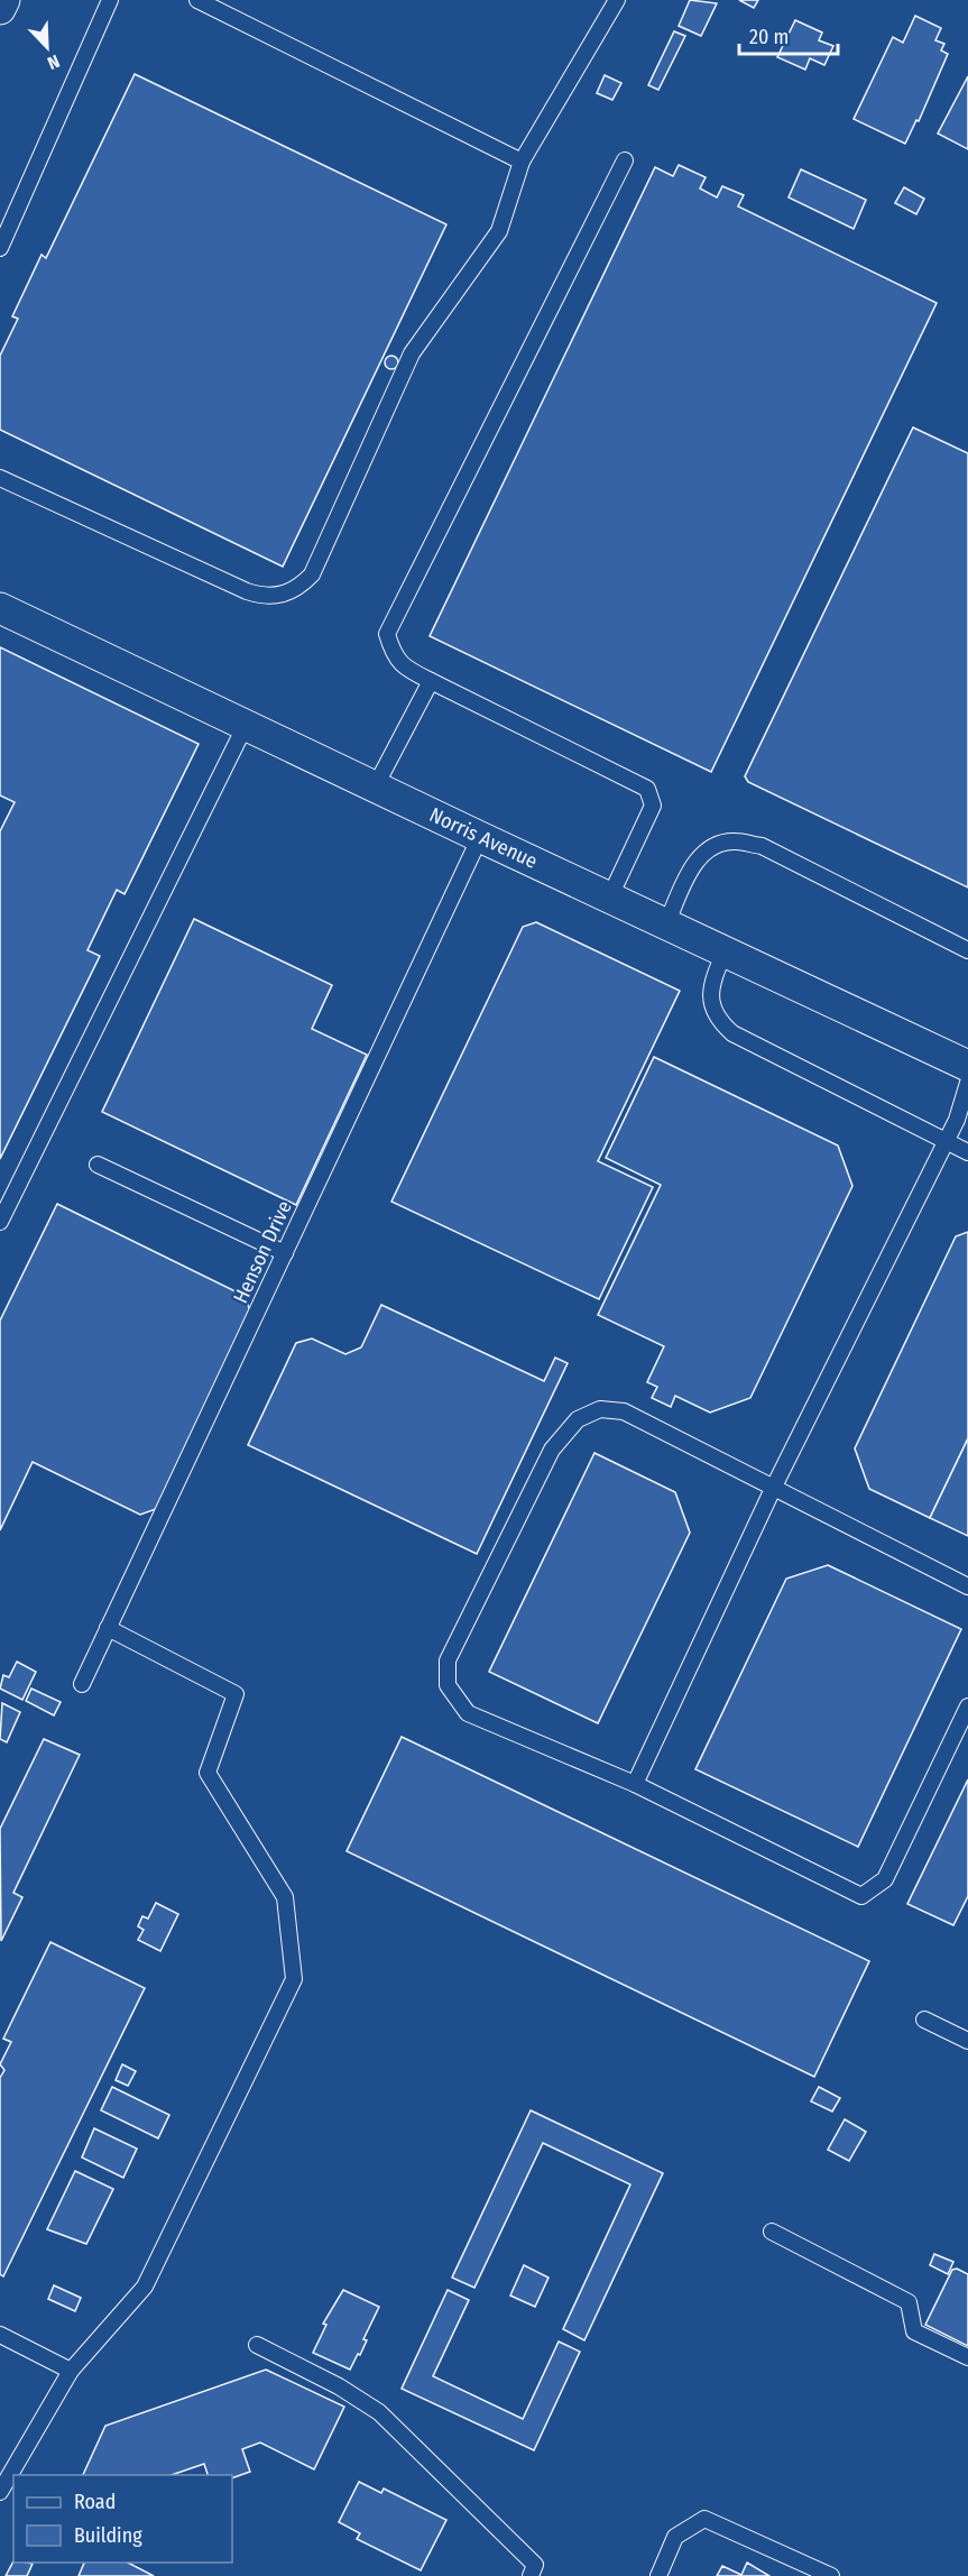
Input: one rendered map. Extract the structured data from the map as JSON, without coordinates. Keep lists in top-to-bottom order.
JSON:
{
  "streets": {
    "street": ["Norris Avenue"],
    "lane": ["Henson Drive"]
  },
  "crossings": [
    ["Norris Avenue", "Henson Drive"]
  ],
  "legend": ["Road", "Building"],
  "scale_bar": "20 m",
  "north": "bottom right"
}
